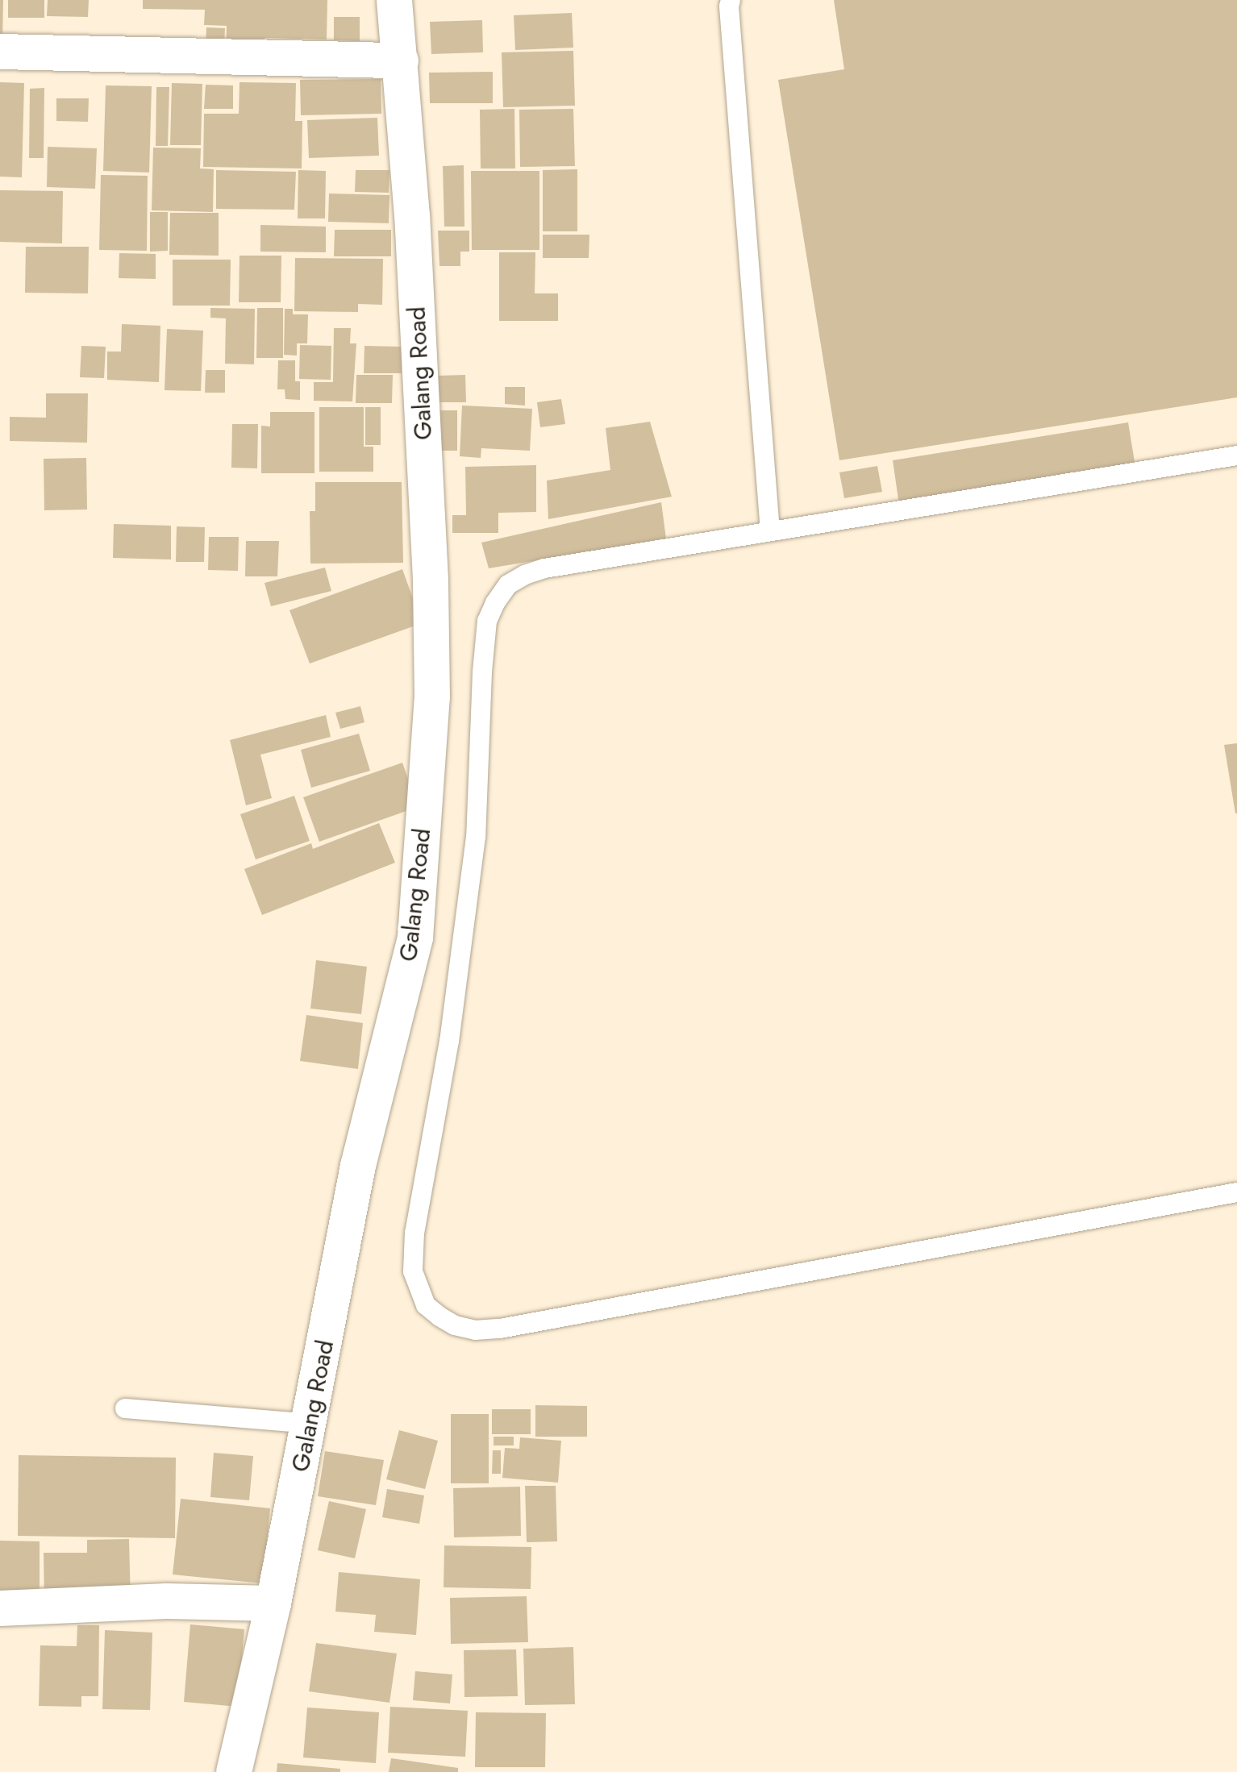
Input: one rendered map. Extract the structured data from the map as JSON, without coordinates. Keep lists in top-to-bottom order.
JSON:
{
  "streets": {
    "street": ["Galang Road"]
  }
}
